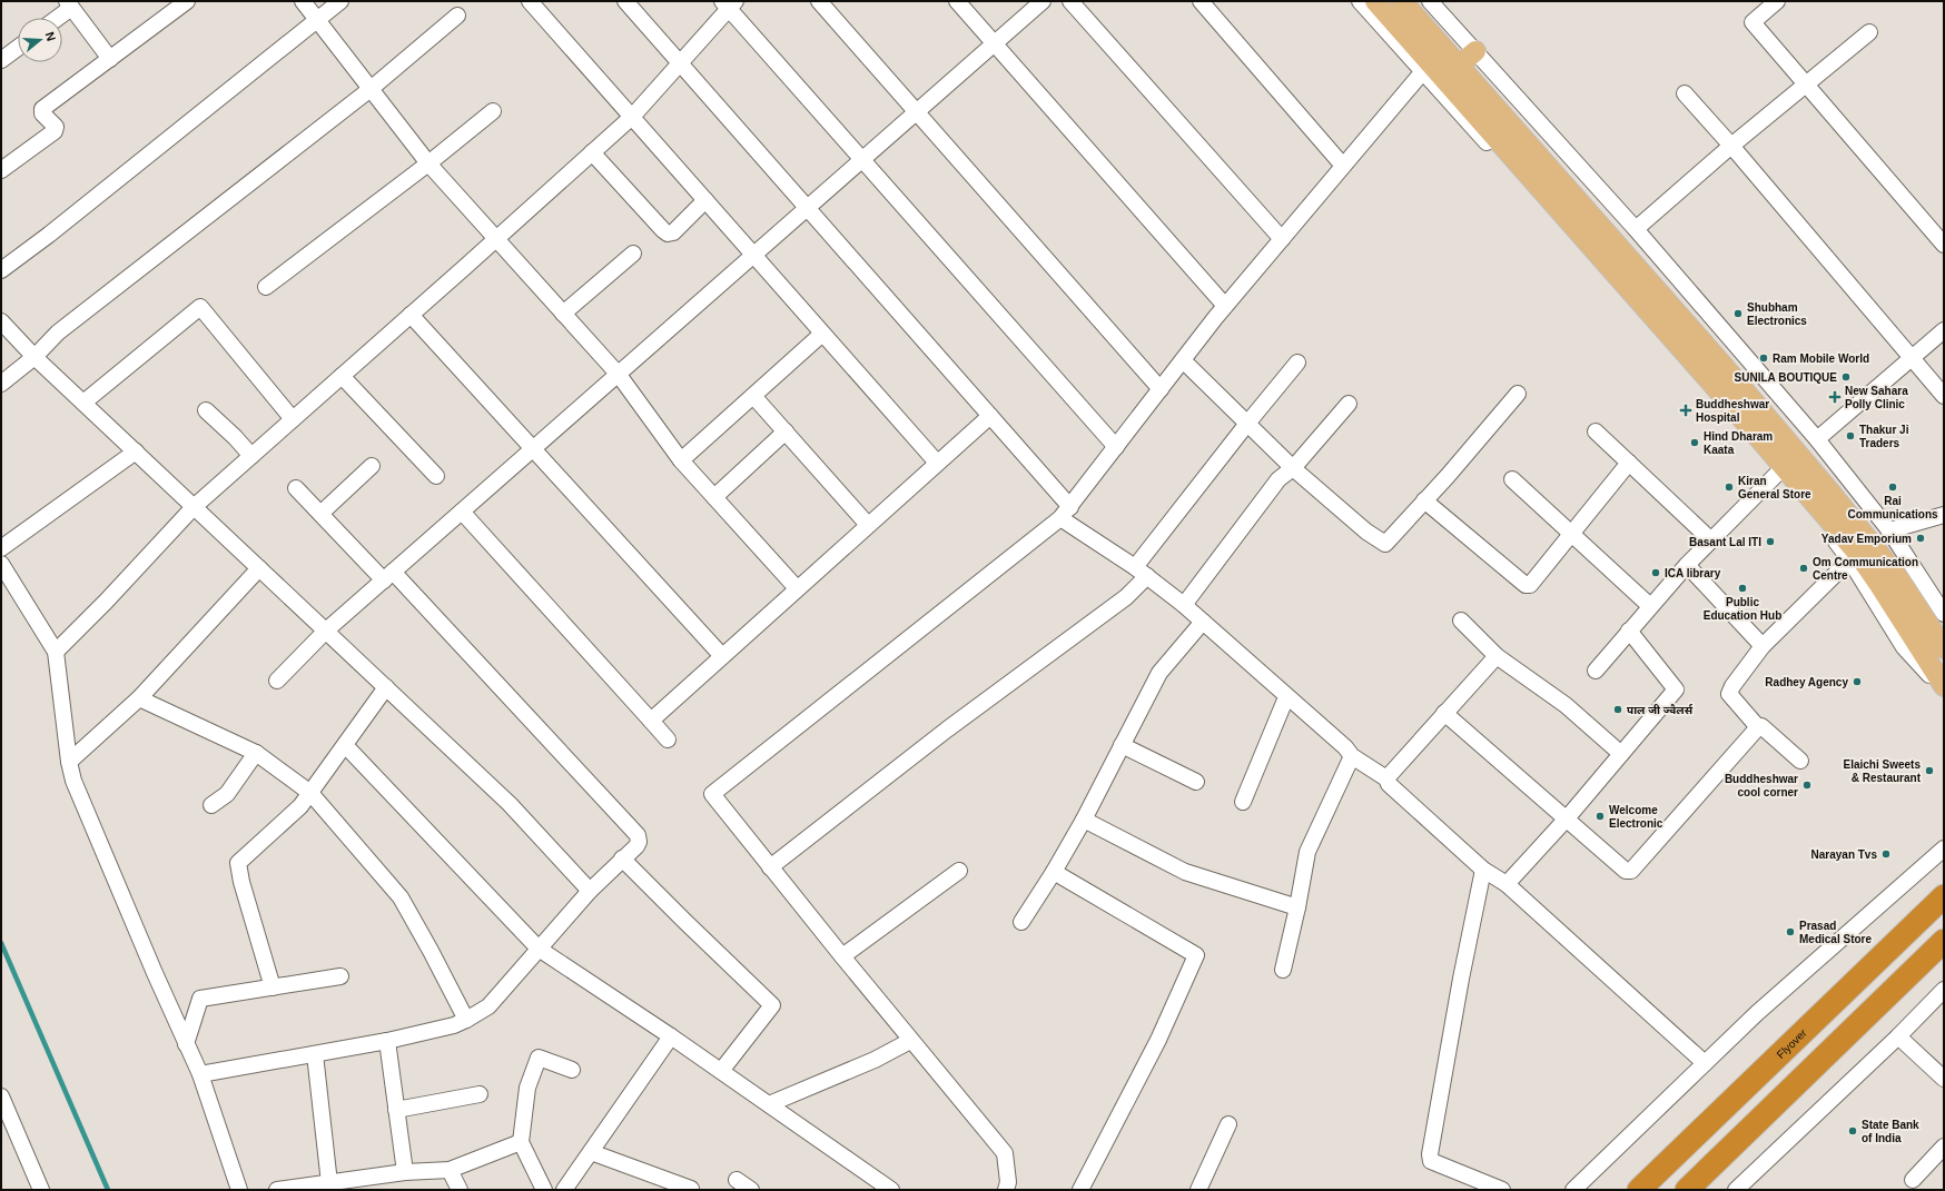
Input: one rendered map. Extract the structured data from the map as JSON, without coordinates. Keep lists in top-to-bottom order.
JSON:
{
  "streets": {
    "highway": ["Flyover"]
  },
  "places": {
    "other": [
      "Shubham Electronics",
      "Ram Mobile World",
      "SUNILA BOUTIQUE",
      "Thakur Ji Traders",
      "Hind Dharam Kaata",
      "Kiran General Store",
      "Rai Communications",
      "Yadav Emporium",
      "Basant Lal ITI",
      "Om Communication Centre",
      "ICA library",
      "Public Education Hub",
      "Radhey Agency",
      "पाल जी ज्वैलर्स",
      "Elaichi Sweets & Restaurant",
      "Buddheshwar cool corner",
      "Welcome Electronic",
      "Narayan Tvs",
      "Prasad Medical Store",
      "State Bank of India"
    ],
    "health": ["New Sahara Polly Clinic", "Buddheshwar Hospital"]
  },
  "north": "right"
}
